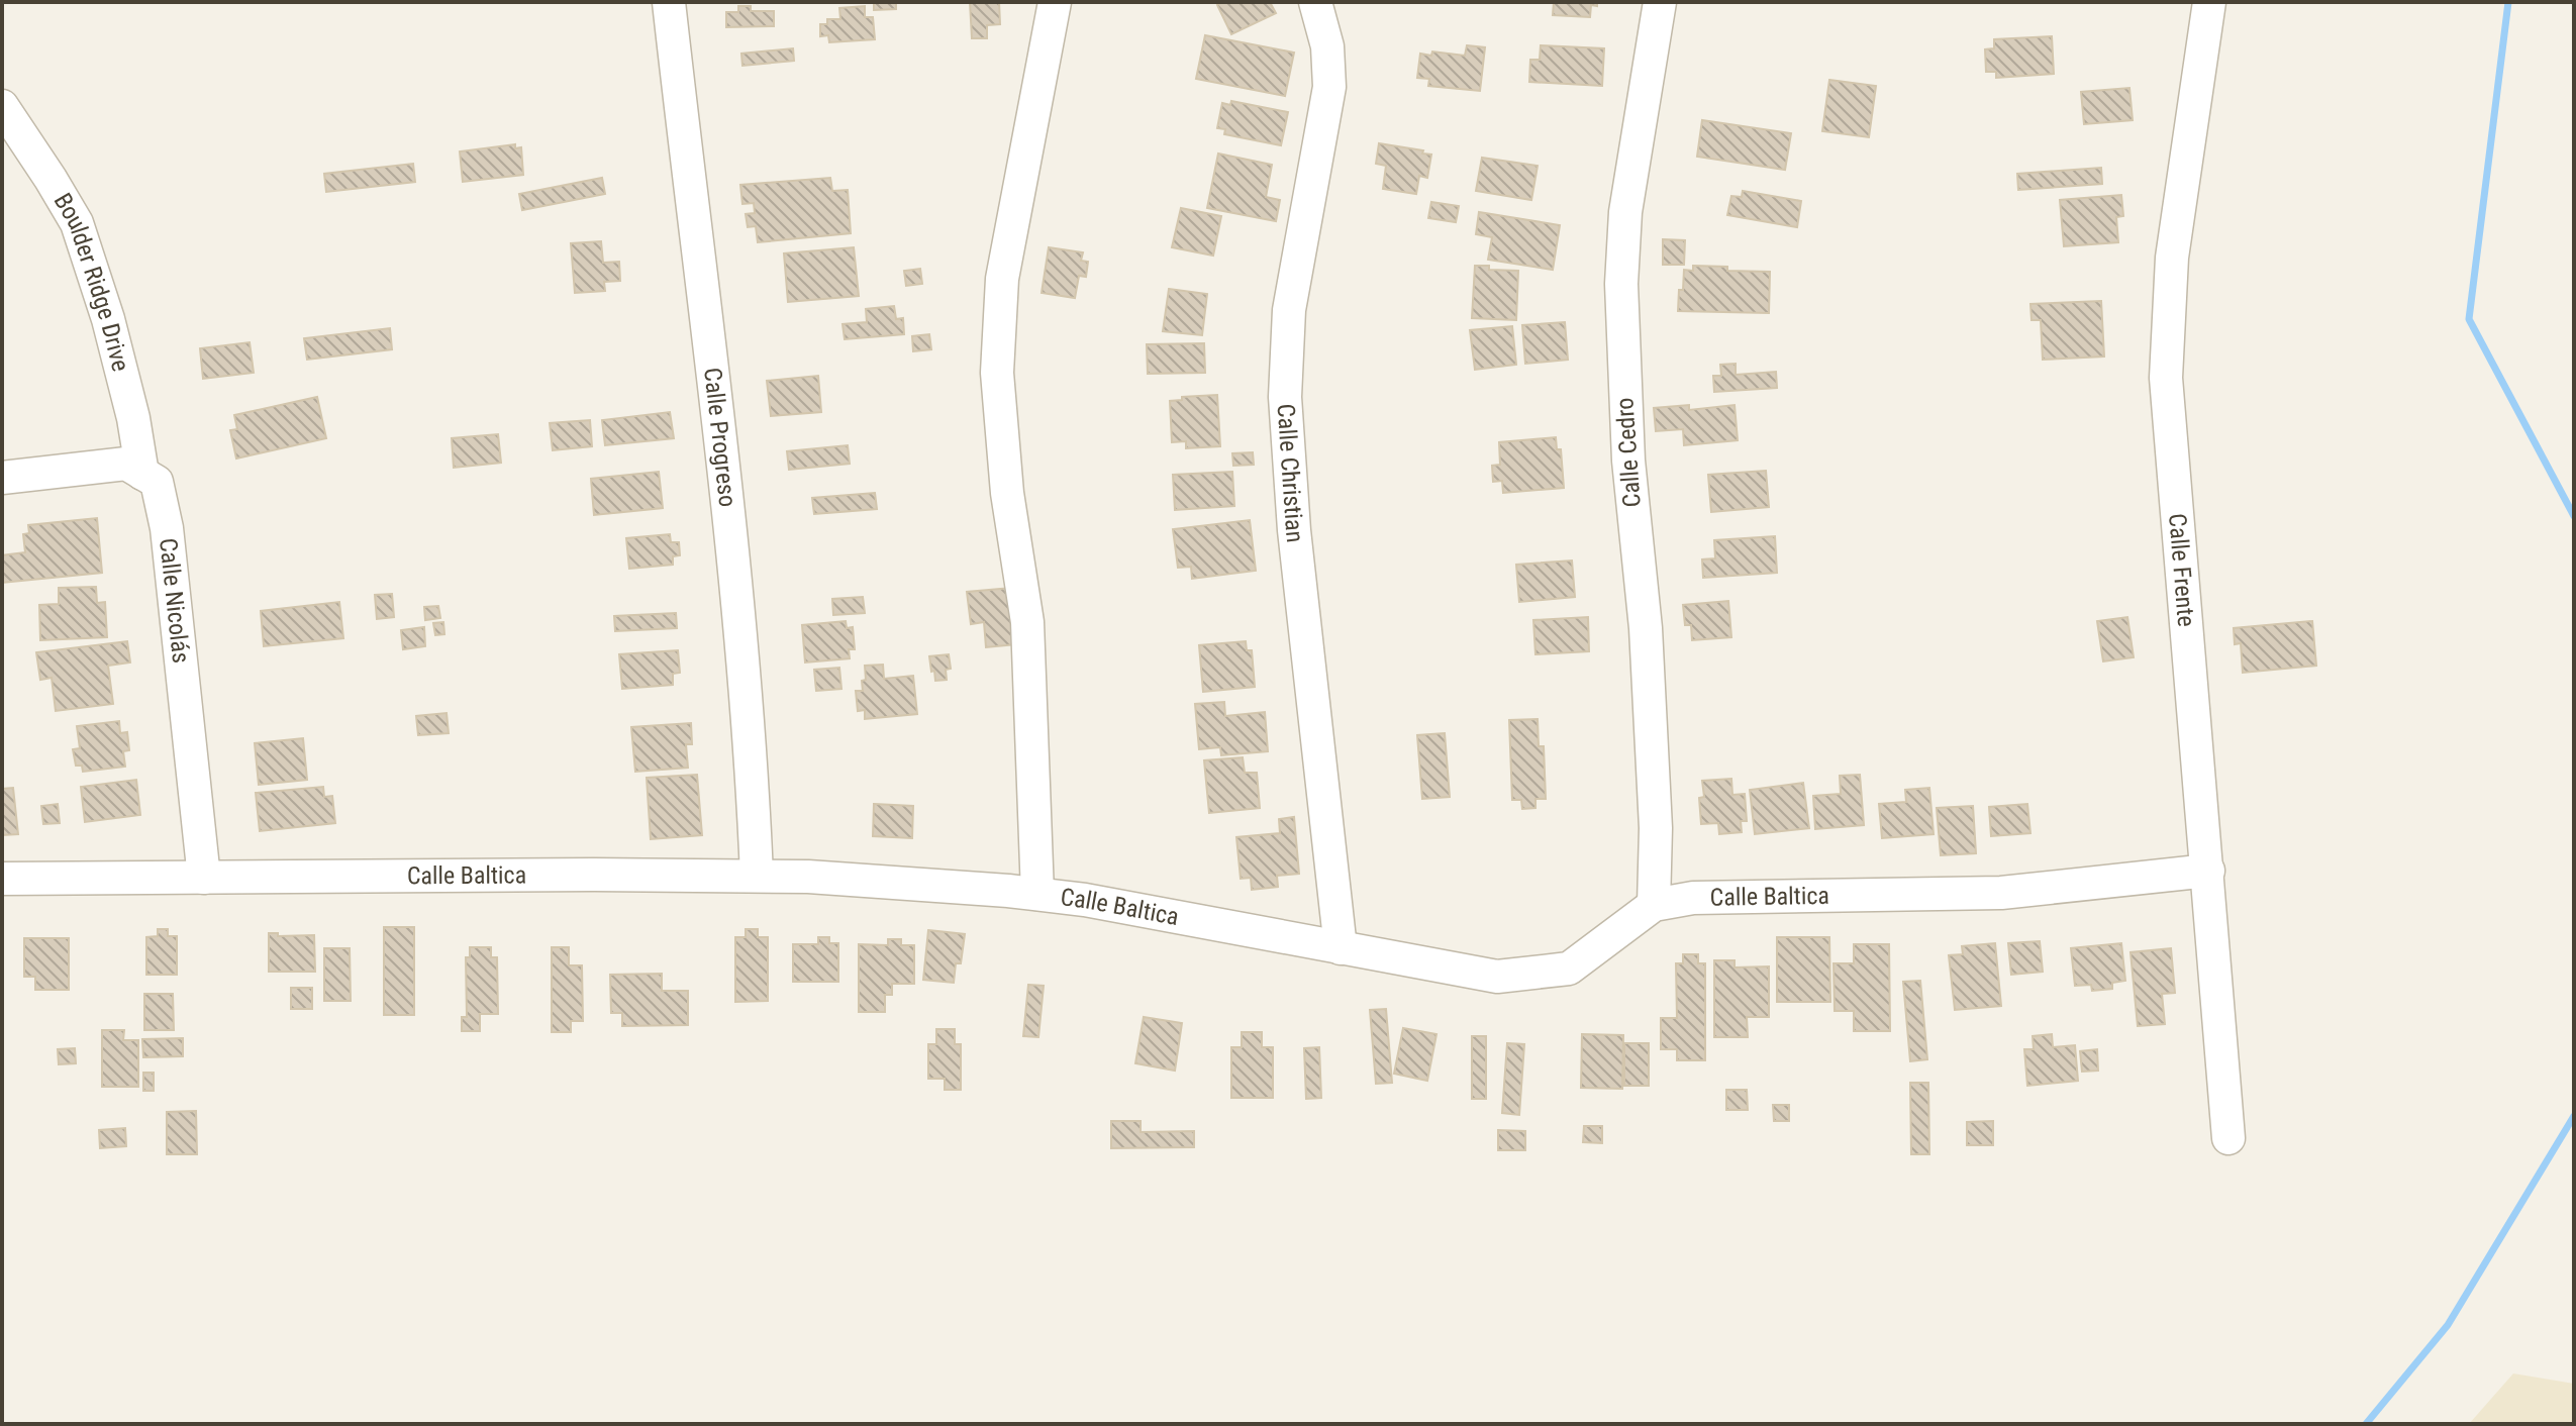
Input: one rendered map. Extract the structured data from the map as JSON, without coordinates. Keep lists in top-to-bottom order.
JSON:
{
  "streets": {
    "street": [
      "Boulder Ridge Drive",
      "Calle Progreso",
      "Calle Cedro",
      "Calle Christian",
      "Calle Frente",
      "Calle Nicolás",
      "Calle Baltica"
    ]
  },
  "crossings": [
    ["Boulder Ridge Drive", "Calle Nicolás"],
    ["Calle Progreso", "Calle Baltica"],
    ["Calle Cedro", "Calle Baltica"],
    ["Calle Christian", "Calle Baltica"],
    ["Calle Frente", "Calle Baltica"],
    ["Calle Nicolás", "Calle Baltica"]
  ]
}
